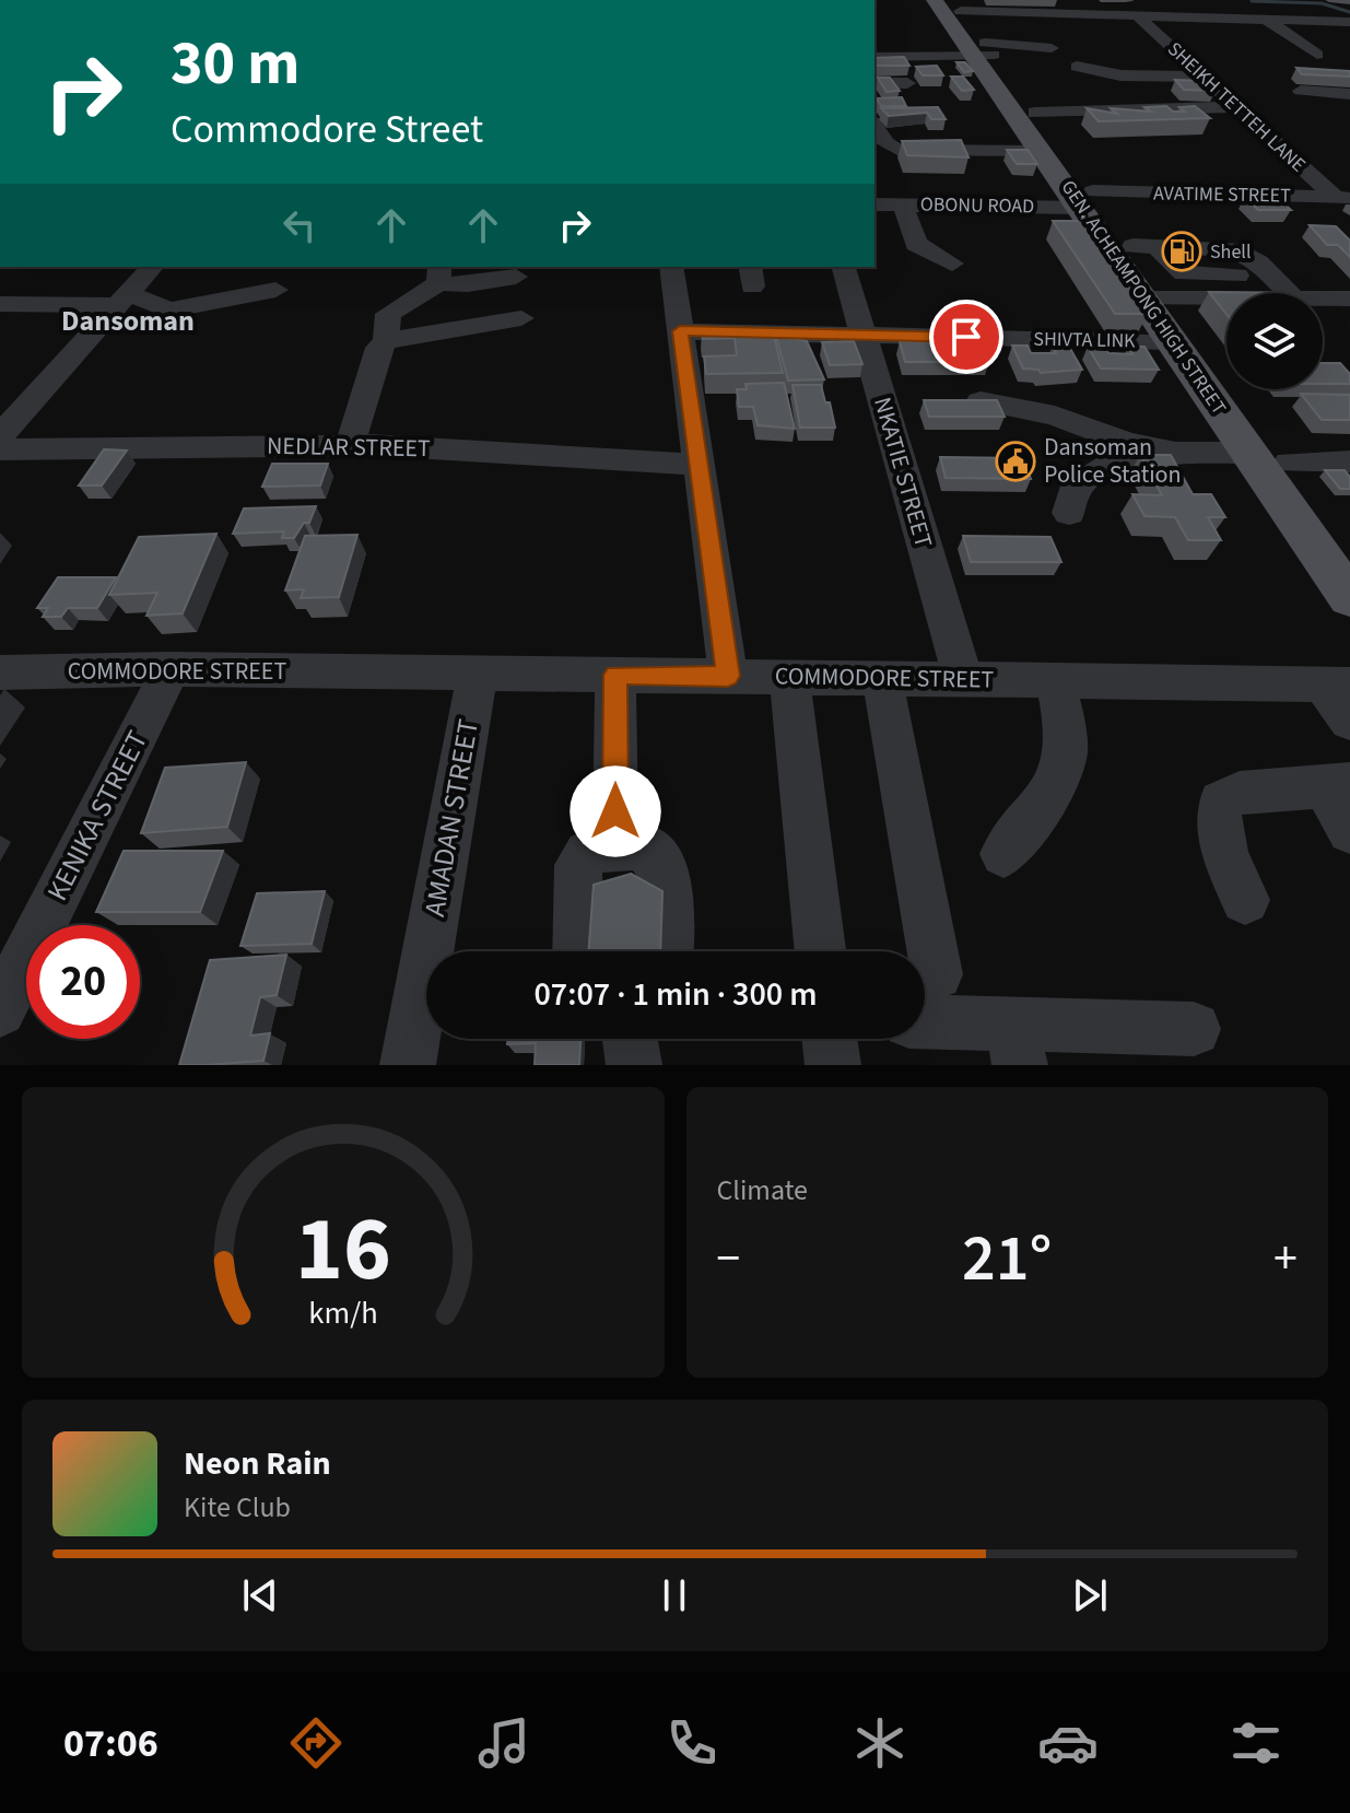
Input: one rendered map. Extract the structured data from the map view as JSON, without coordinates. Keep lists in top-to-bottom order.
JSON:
{
  "streets": {
    "main road": ["GEN. ACHEAMPONG HIGH STREET"],
    "street": [
      "SHEIKH TETTEH LANE",
      "AVATIME STREET",
      "OBONU ROAD",
      "SHIVTA LINK",
      "NEDLAR STREET",
      "NKATIE STREET",
      "COMMODORE STREET",
      "KENIKA STREET",
      "AMADAN STREET"
    ]
  },
  "crossings": [
    ["SHEIKH TETTEH LANE", "AVATIME STREET"],
    ["AVATIME STREET", "OBONU ROAD"],
    ["AVATIME STREET", "GEN. ACHEAMPONG HIGH STREET"],
    ["OBONU ROAD", "GEN. ACHEAMPONG HIGH STREET"],
    ["GEN. ACHEAMPONG HIGH STREET", "SHIVTA LINK"],
    ["SHIVTA LINK", "NKATIE STREET"],
    ["NKATIE STREET", "COMMODORE STREET"],
    ["COMMODORE STREET", "KENIKA STREET"],
    ["COMMODORE STREET", "AMADAN STREET"]
  ],
  "districts": ["Dansoman"],
  "places": {
    "fuel station": ["Shell"],
    "public building": ["Dansoman Police Station"]
  },
  "page": {
    "turn": ["30 m", "Commodore Street"],
    "limit": "20",
    "trip": "07:07 · 1 min · 300 m",
    "tile": "Climate",
    "heat": ["−", "21°", "+"],
    "song": ["Neon Rain", "Kite Club"],
    "tabs": "07:06",
    "gauge": ["16", "km/h"]
  }
}
